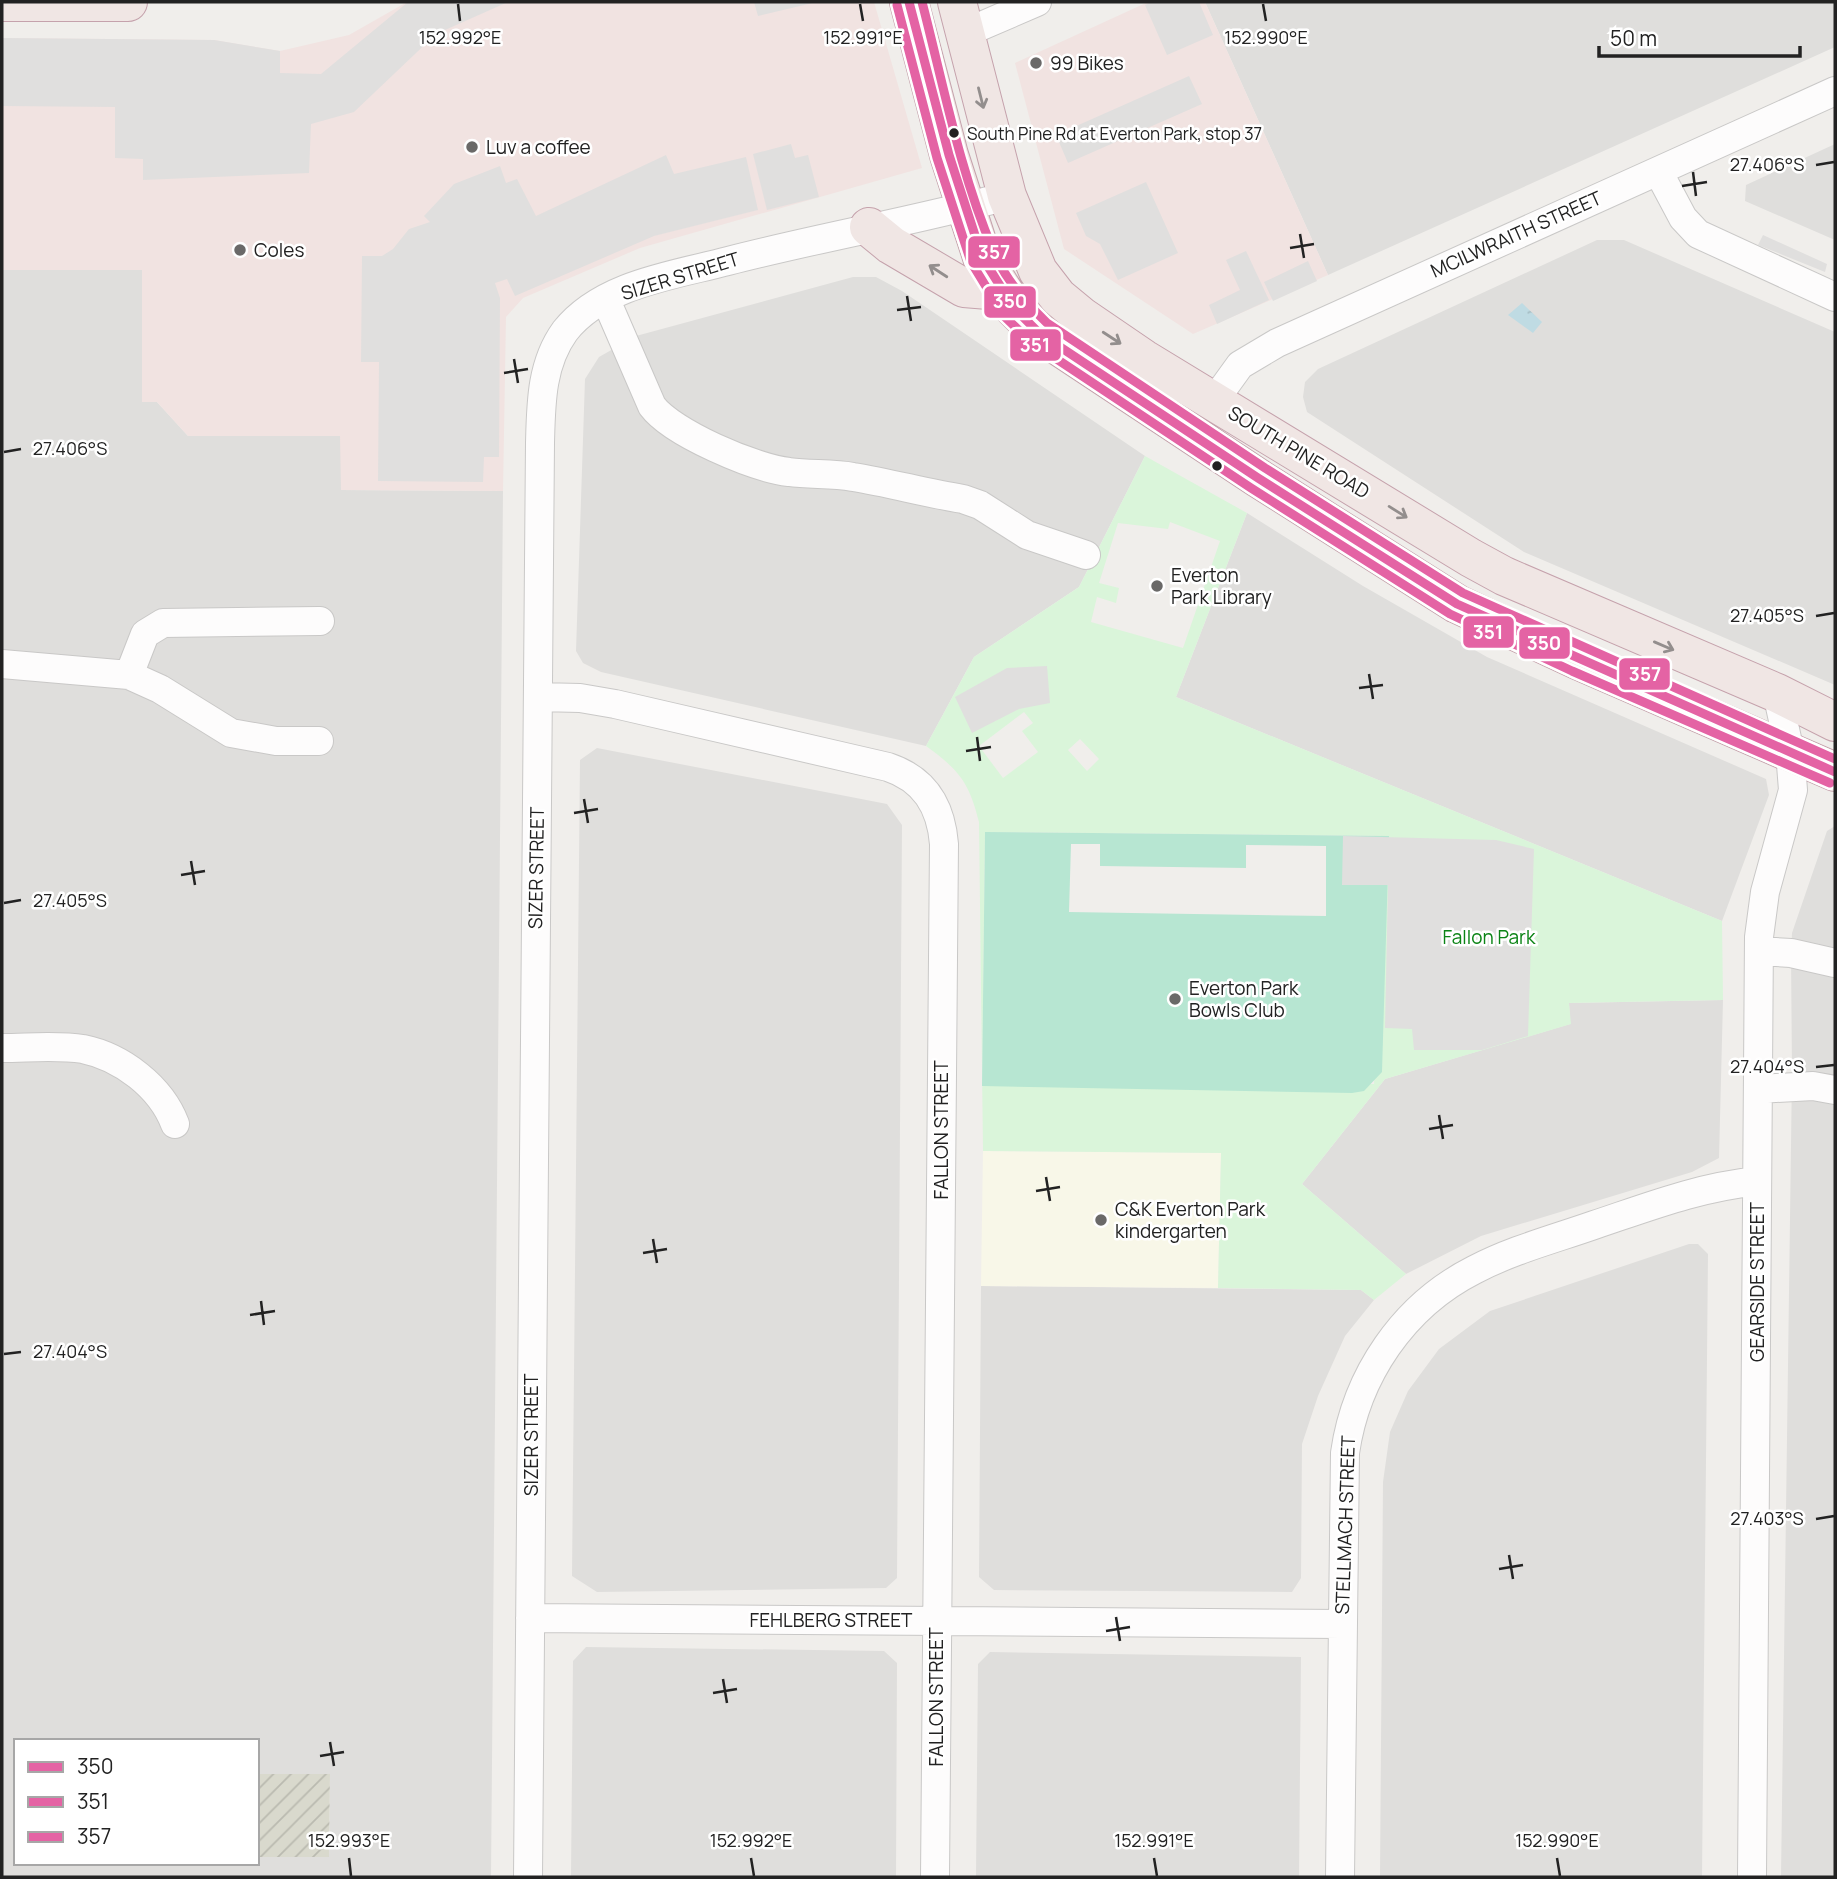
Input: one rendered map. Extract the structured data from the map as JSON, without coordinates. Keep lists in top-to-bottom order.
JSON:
{
  "streets": {
    "highway": ["SOUTH PINE ROAD"],
    "street": [
      "MCILWRAITH STREET",
      "SIZER STREET",
      "FALLON STREET",
      "GEARSIDE STREET",
      "STELLMACH STREET",
      "FEHLBERG STREET"
    ]
  },
  "crossings": [
    ["MCILWRAITH STREET", "SOUTH PINE ROAD"],
    ["SIZER STREET", "SOUTH PINE ROAD"],
    ["SIZER STREET", "FALLON STREET"],
    ["SIZER STREET", "FEHLBERG STREET"],
    ["SOUTH PINE ROAD", "GEARSIDE STREET"],
    ["FALLON STREET", "FEHLBERG STREET"],
    ["GEARSIDE STREET", "STELLMACH STREET"],
    ["STELLMACH STREET", "FEHLBERG STREET"]
  ],
  "parks": ["Fallon Park"],
  "places": [
    "99 Bikes",
    "South Pine Rd at Everton Park, stop 37",
    "Luv a coffee",
    "Coles",
    "Everton Park Library",
    "Everton Park Bowls Club",
    "C&K Everton Park kindergarten"
  ],
  "lines": ["transit line 350", "transit line 357", "transit line 351"],
  "legend": ["350", "351", "357"],
  "scale_bar": "50 m",
  "coordinates": [
    "152.992°E",
    "152.991°E",
    "152.990°E",
    "27.406°S",
    "27.405°S",
    "27.404°S",
    "27.403°S",
    "152.993°E"
  ]
}
